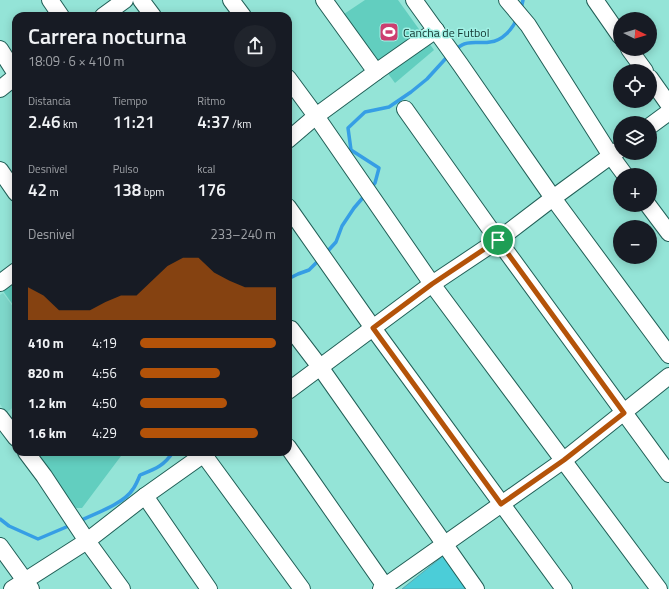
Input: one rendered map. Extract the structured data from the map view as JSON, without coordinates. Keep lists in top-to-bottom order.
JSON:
{
  "places": {
    "sports": ["Cancha de Futbol"]
  },
  "north": "right",
  "page": {
    "map_buttons": ["+", "−"],
    "heading": ["Carrera nocturna", "18:09 · 6 × 410 m"],
    "stats": [
      ["Distancia", "2.46 km"],
      ["Tiempo", "11:21"],
      ["Ritmo", "4:37 /km"],
      ["Desnivel", "42 m"],
      ["Pulso", "138 bpm"],
      ["kcal", "176"]
    ],
    "chart": ["Desnivel", "233–240 m"],
    "list": [
      {
        "name": "410 m",
        "note": "4:19"
      },
      {
        "name": "820 m",
        "note": "4:56"
      },
      {
        "name": "1.2 km",
        "note": "4:50"
      },
      {
        "name": "1.6 km",
        "note": "4:29"
      }
    ]
  }
}
